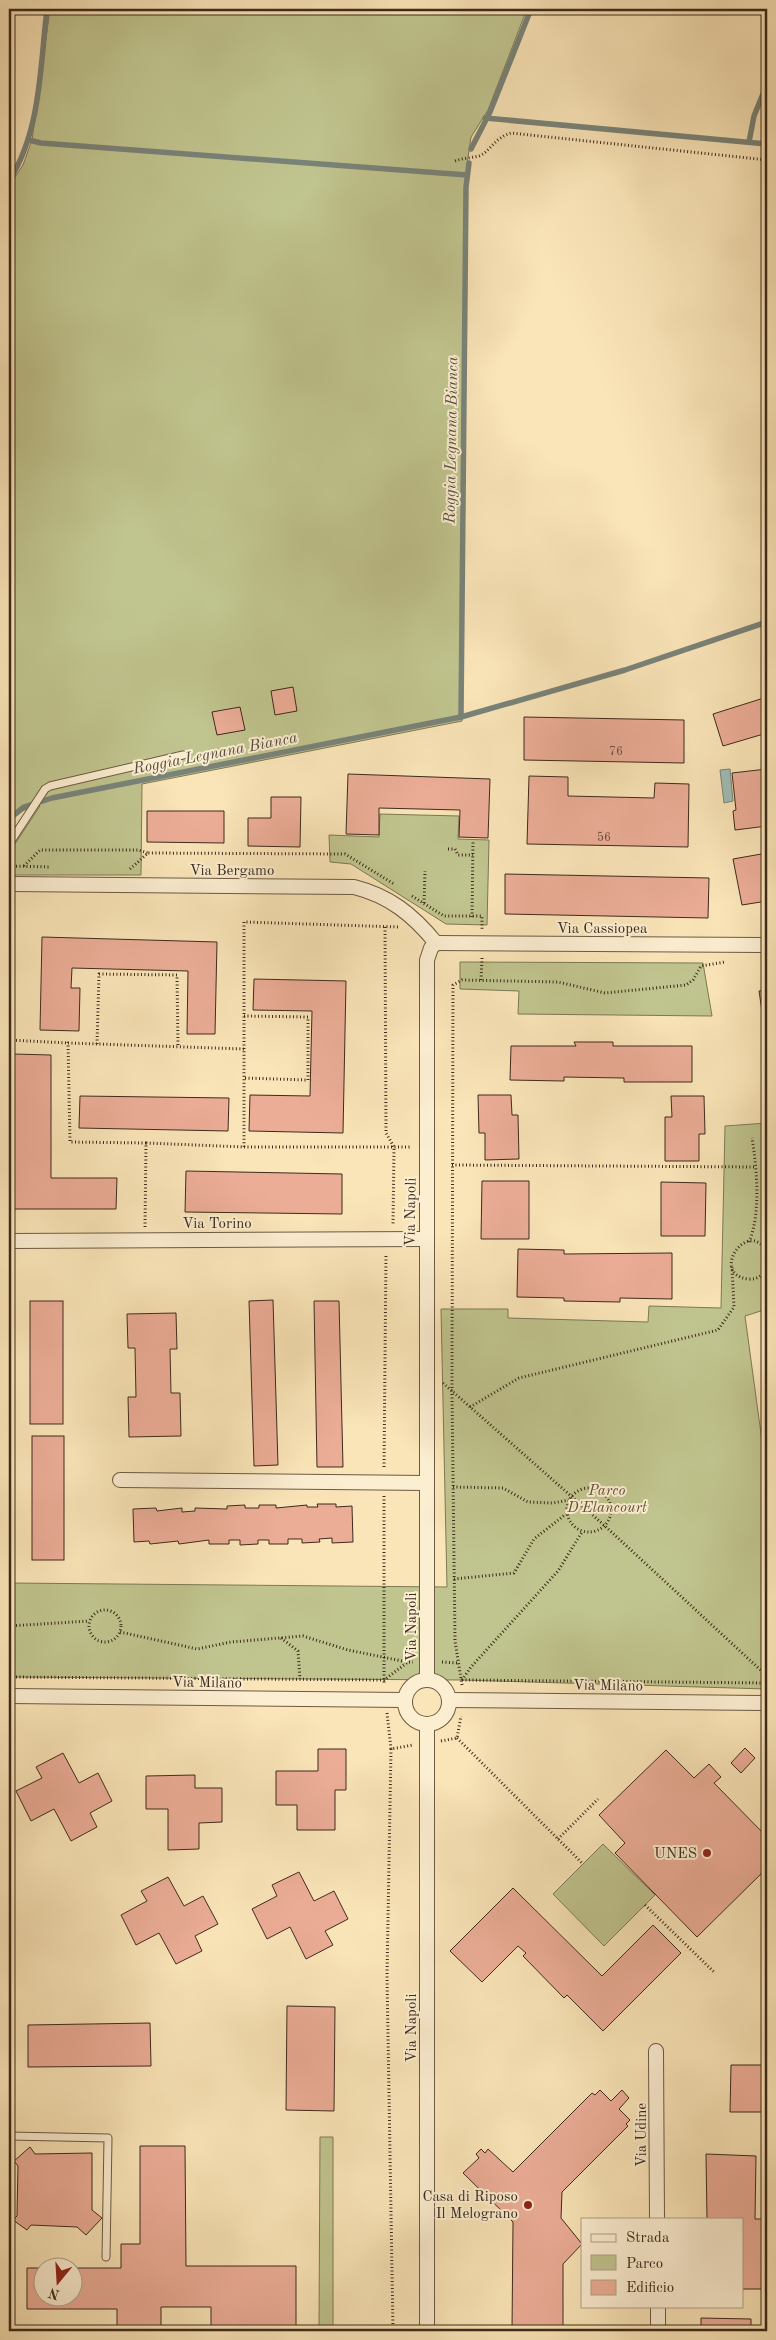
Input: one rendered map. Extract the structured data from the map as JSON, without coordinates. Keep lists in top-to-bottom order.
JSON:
{
  "streets": {
    "street": [
      "Via Bergamo",
      "Via Cassiopea",
      "Via Napoli",
      "Via Torino",
      "Via Milano",
      "Via Udine"
    ]
  },
  "crossings": [
    ["Via Bergamo", "Via Cassiopea"],
    ["Via Bergamo", "Via Napoli"],
    ["Via Cassiopea", "Via Napoli"],
    ["Via Napoli", "Via Torino"],
    ["Via Napoli", "Via Milano"]
  ],
  "water": ["Roggia Legnana Bianca"],
  "parks": ["Parco D'Elancourt"],
  "places": ["UNES", "Casa di Riposo Il Melograno"],
  "house_numbers": ["76", "56"],
  "legend": ["Strada", "Parco", "Edificio"],
  "north": "bottom"
}
